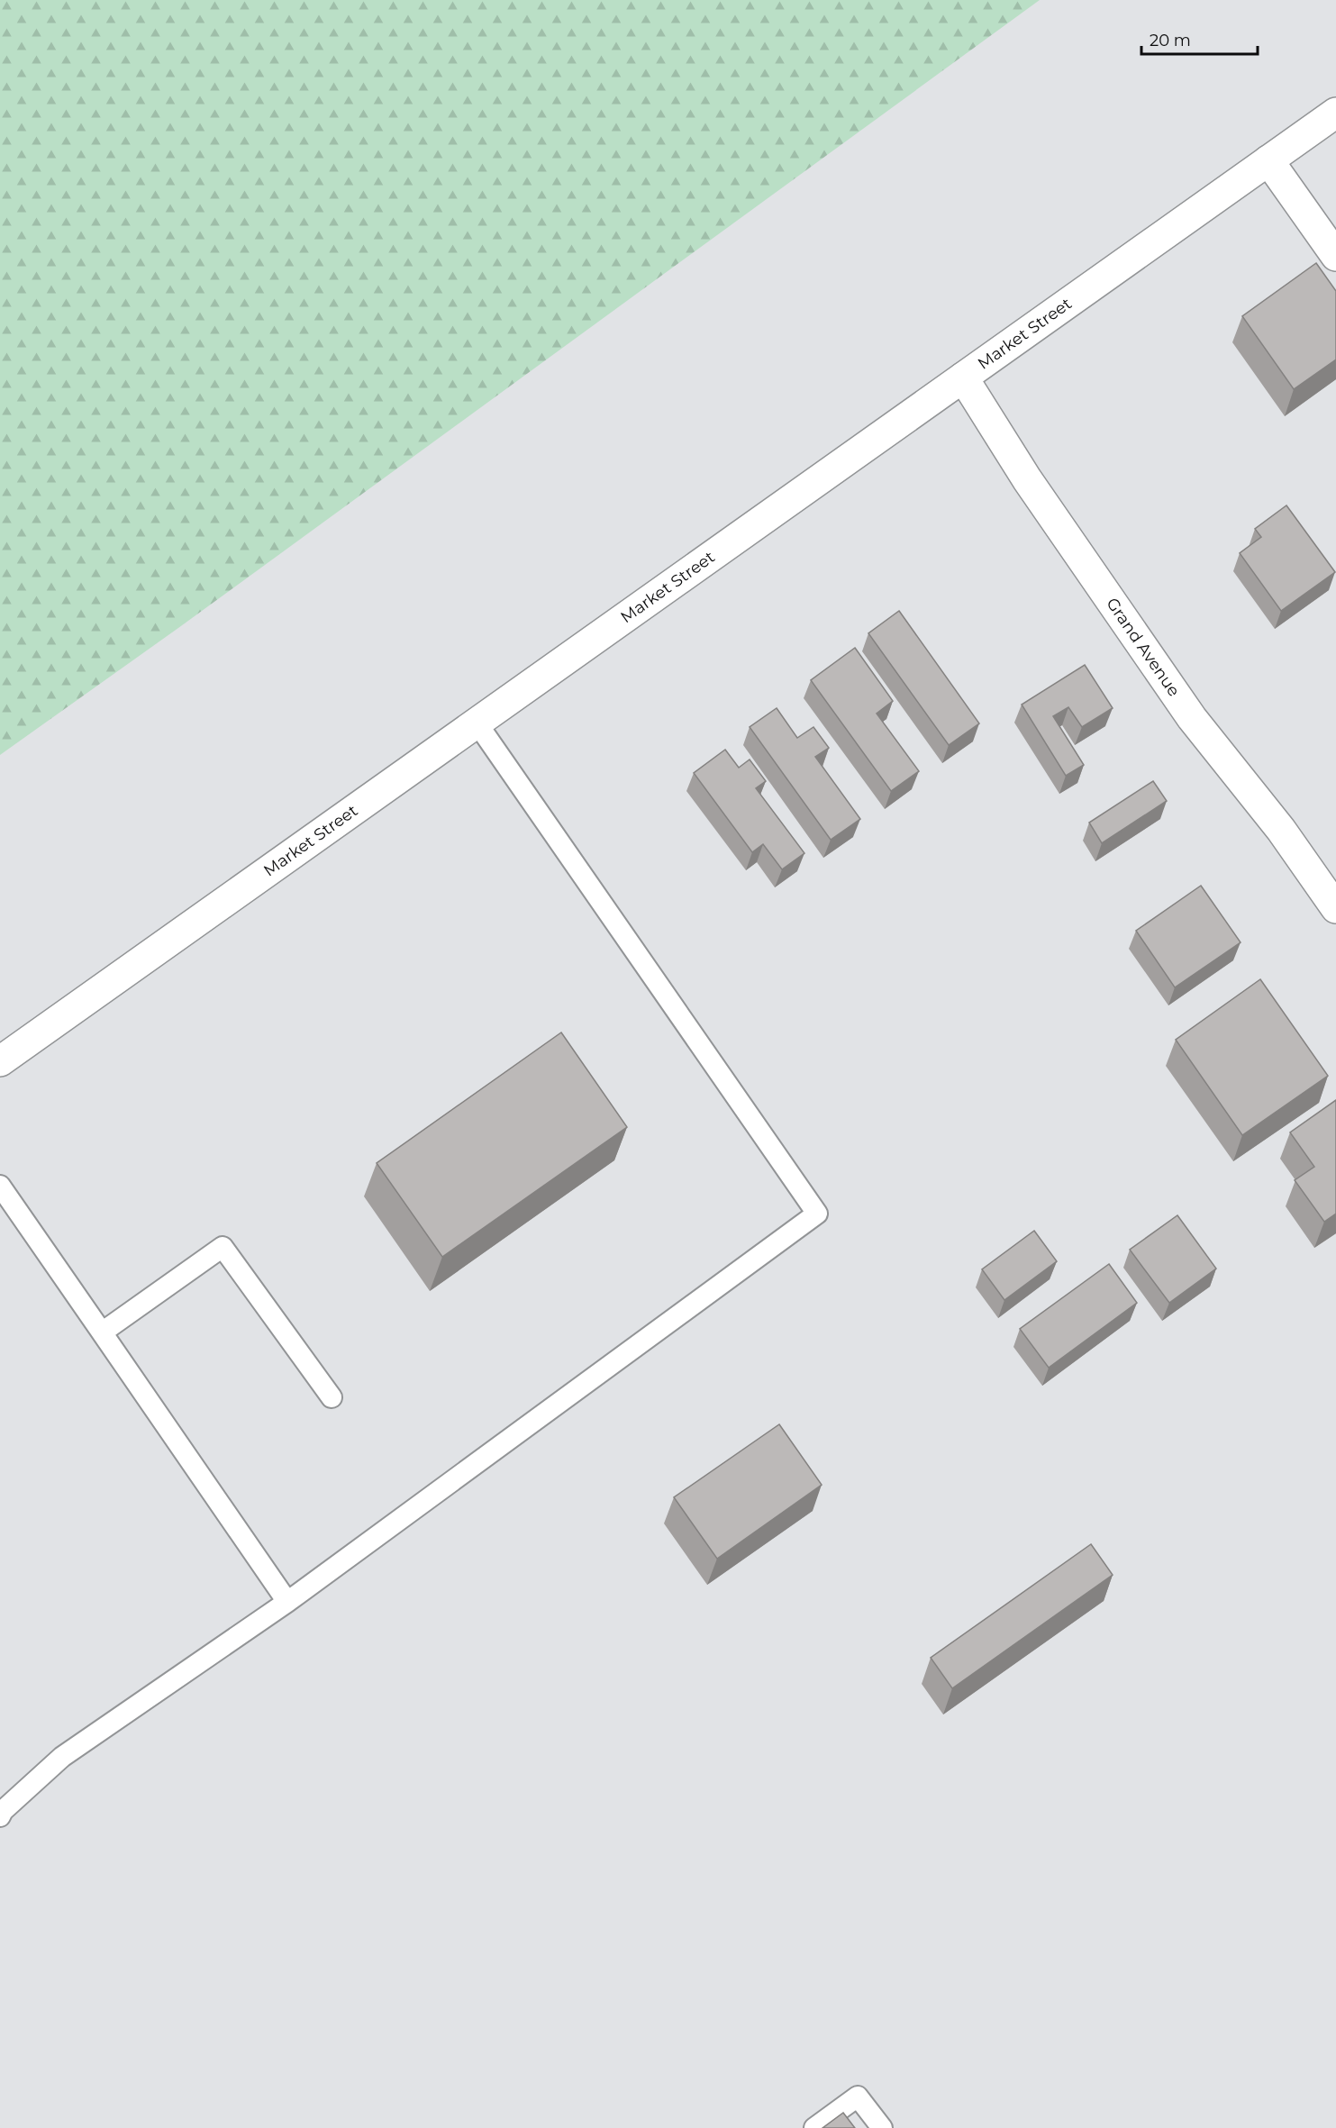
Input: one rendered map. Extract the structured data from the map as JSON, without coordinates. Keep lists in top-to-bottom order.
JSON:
{
  "streets": {
    "street": ["Market Street", "Grand Avenue"]
  },
  "crossings": [
    ["Market Street", "Grand Avenue"]
  ],
  "scale_bar": "20 m"
}
